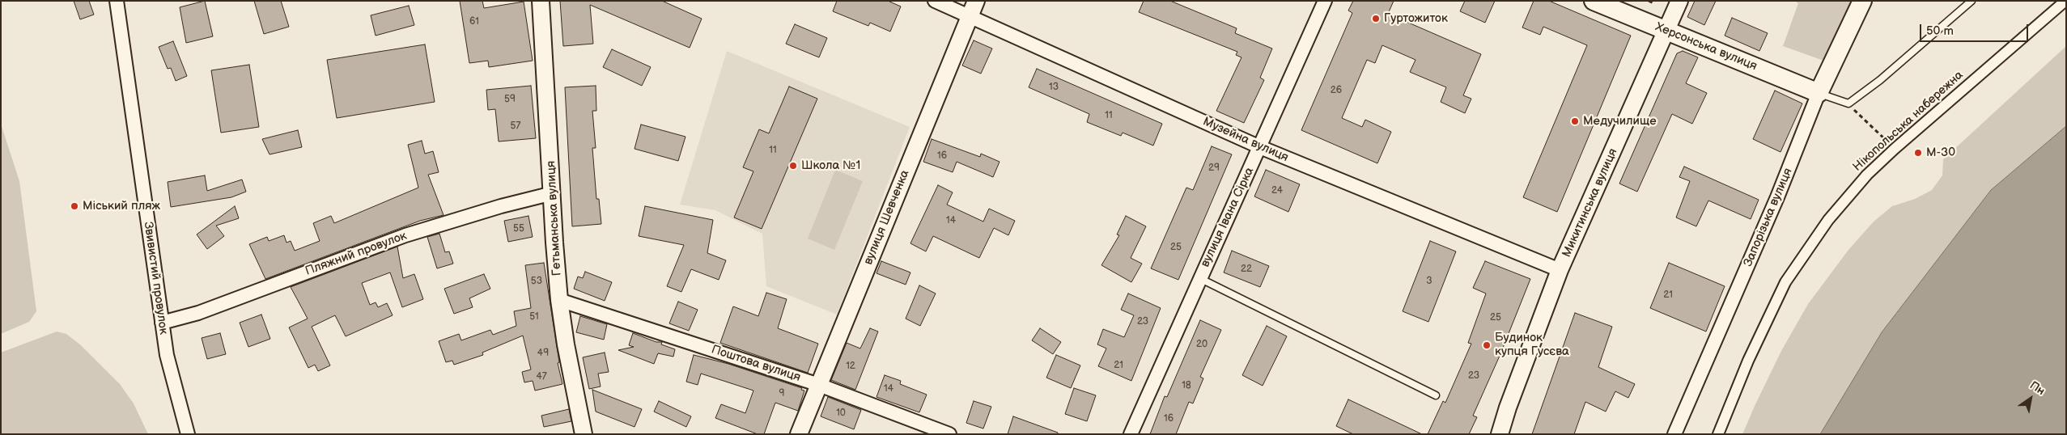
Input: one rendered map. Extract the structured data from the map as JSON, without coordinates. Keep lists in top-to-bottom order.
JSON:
{
  "streets": {
    "main road": ["Херсонська вулиця", "Запорізька вулиця"],
    "street": [
      "Нікопольська набережна",
      "Музейна вулиця",
      "Микитинська вулиця",
      "вулиця Шевченка",
      "вулиця Івана Сірка",
      "Гетьманська вулиця",
      "Пляжний провулок",
      "Звивистий провулок",
      "Поштова вулиця"
    ]
  },
  "crossings": [
    ["Херсонська вулиця", "Микитинська вулиця"],
    ["Херсонська вулиця", "Запорізька вулиця"],
    ["Музейна вулиця", "Микитинська вулиця"],
    ["Музейна вулиця", "вулиця Шевченка"],
    ["Музейна вулиця", "вулиця Івана Сірка"],
    ["вулиця Шевченка", "Поштова вулиця"],
    ["Гетьманська вулиця", "Пляжний провулок"],
    ["Гетьманська вулиця", "Поштова вулиця"],
    ["Пляжний провулок", "Звивистий провулок"]
  ],
  "places": [
    "Гуртожиток",
    "Медучилище",
    "М-30",
    "Школа №1",
    "Міський пляж",
    "Будинок купця Гусєва"
  ],
  "house_numbers": [
    "61",
    "13",
    "26",
    "59",
    "11",
    "57",
    "11",
    "16",
    "29",
    "24",
    "14",
    "55",
    "25",
    "22",
    "53",
    "3",
    "21",
    "51",
    "25",
    "23",
    "20",
    "49",
    "21",
    "12",
    "23",
    "47",
    "18",
    "14",
    "9",
    "10",
    "16"
  ],
  "scale_bar": "50 m",
  "north": "top right"
}
